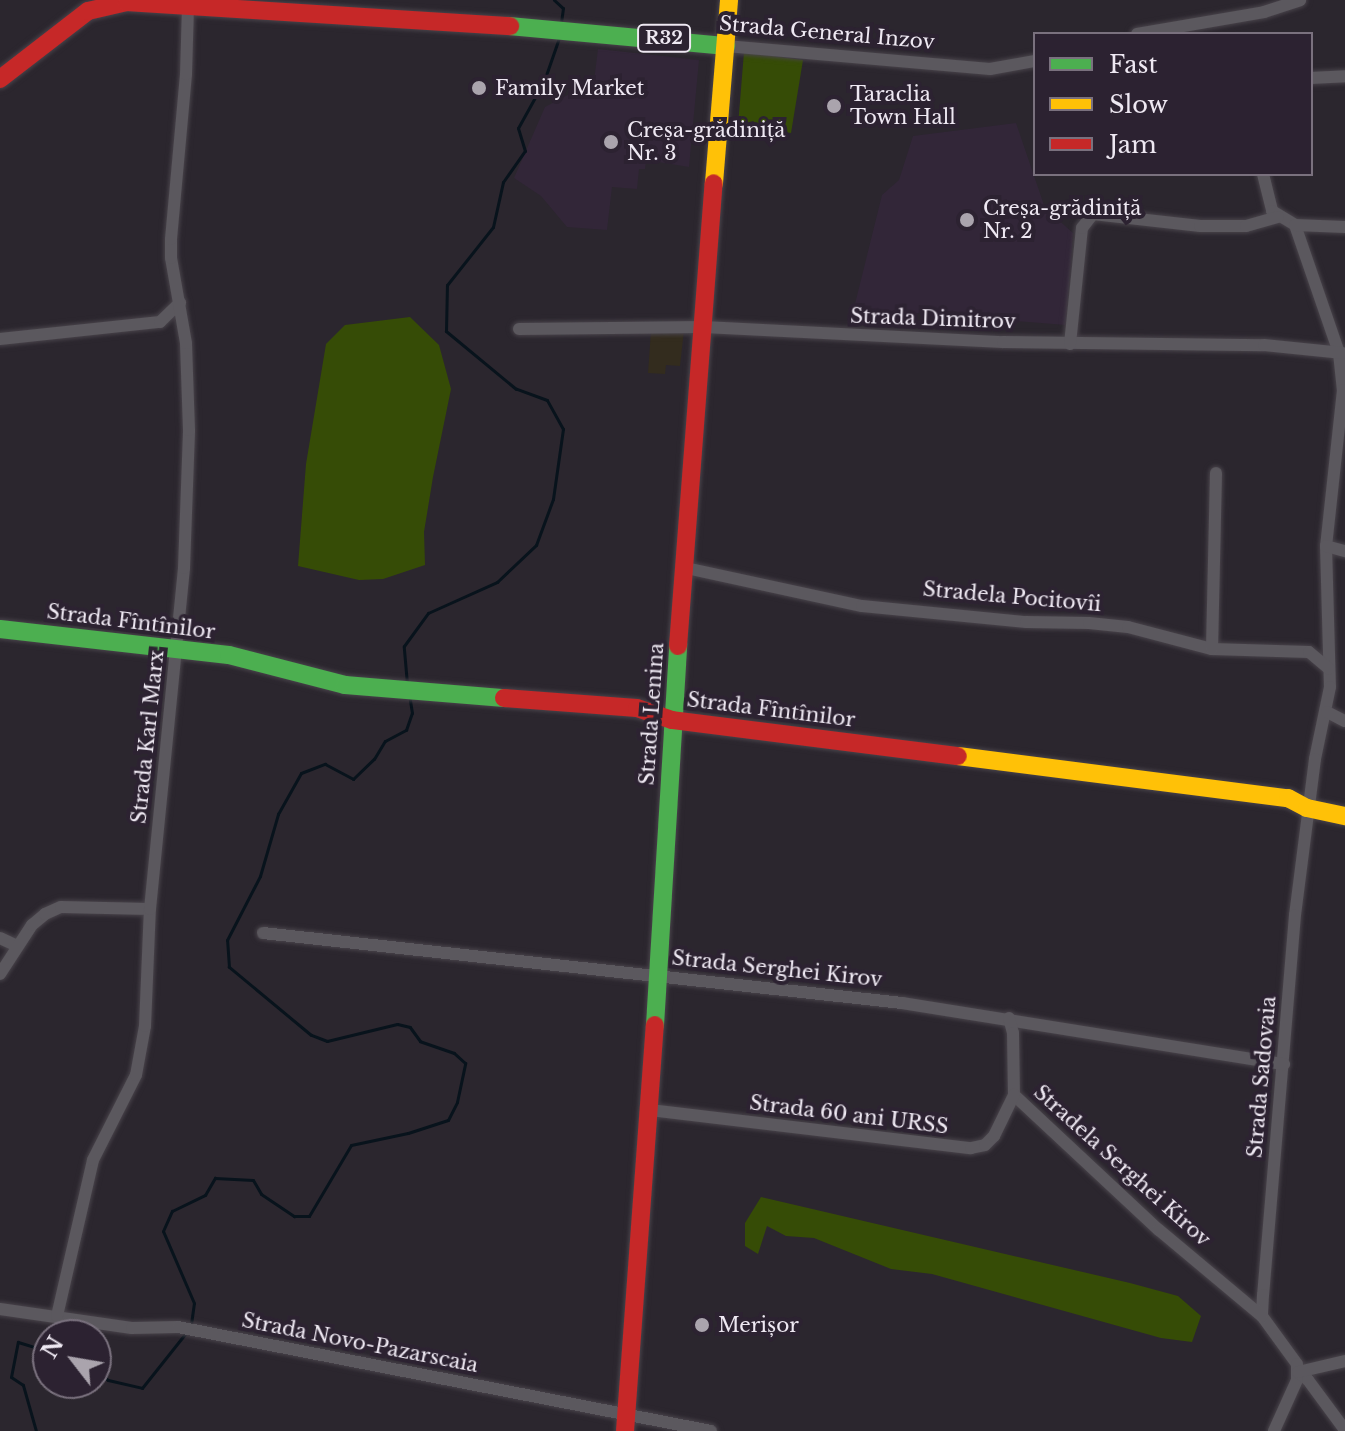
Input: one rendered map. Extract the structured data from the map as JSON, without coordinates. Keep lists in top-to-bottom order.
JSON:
{
  "streets": {
    "street": [
      "Strada General Inzov",
      "R32",
      "Strada Dimitrov",
      "Stradela Pocitovîi",
      "Strada Fîntînilor",
      "Strada Lenina",
      "Strada Karl Marx",
      "Strada Serghei Kirov",
      "Strada Sadovaia",
      "Strada 60 ani URSS",
      "Stradela Serghei Kirov",
      "Strada Novo-Pazarscaia"
    ]
  },
  "crossings": [
    ["Strada General Inzov", "R32"],
    ["Strada General Inzov", "Strada Lenina"],
    ["Strada General Inzov", "Strada Karl Marx"],
    ["Strada Dimitrov", "Strada Lenina"],
    ["Strada Dimitrov", "Strada Sadovaia"],
    ["Stradela Pocitovîi", "Strada Lenina"],
    ["Stradela Pocitovîi", "Strada Sadovaia"],
    ["Strada Fîntînilor", "Strada Lenina"],
    ["Strada Fîntînilor", "Strada Karl Marx"],
    ["Strada Fîntînilor", "Strada Sadovaia"],
    ["Strada Lenina", "Strada Serghei Kirov"],
    ["Strada Lenina", "Strada 60 ani URSS"],
    ["Strada Lenina", "Strada Novo-Pazarscaia"],
    ["Strada Karl Marx", "Strada Novo-Pazarscaia"],
    ["Strada Serghei Kirov", "Strada Sadovaia"],
    ["Strada Serghei Kirov", "Stradela Serghei Kirov"],
    ["Strada Sadovaia", "Stradela Serghei Kirov"],
    ["Strada 60 ani URSS", "Stradela Serghei Kirov"]
  ],
  "places": [
    "Family Market",
    "Taraclia Town Hall",
    "Creșa-grădiniță Nr. 3",
    "Creșa-grădiniță Nr. 2",
    "Merișor"
  ],
  "legend": ["Fast", "Slow", "Jam"],
  "north": "top left"
}
